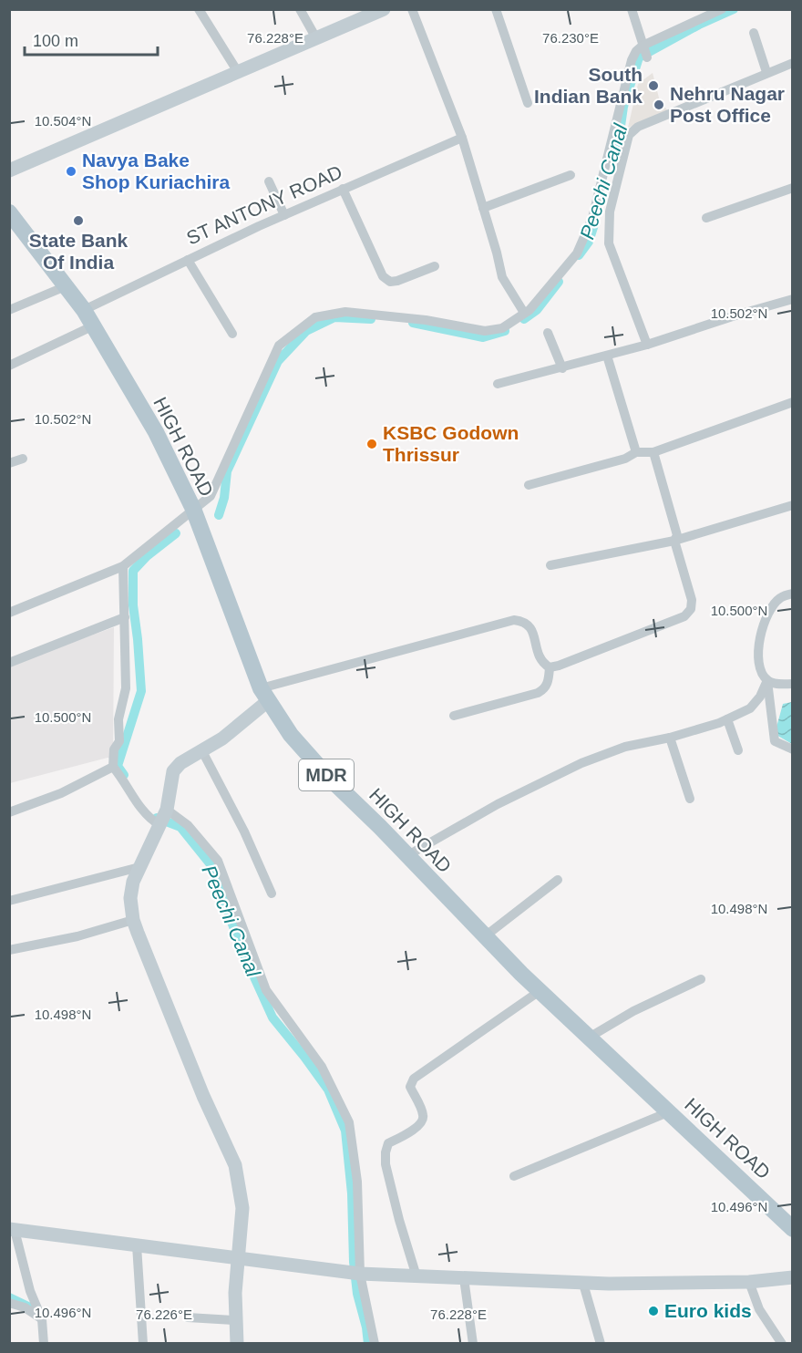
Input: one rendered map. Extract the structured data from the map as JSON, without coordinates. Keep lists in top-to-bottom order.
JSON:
{
  "streets": {
    "main road": ["HIGH ROAD", "MDR"],
    "street": ["ST ANTONY ROAD"]
  },
  "crossings": [
    ["ST ANTONY ROAD", "HIGH ROAD"]
  ],
  "water": ["Peechi Canal"],
  "places": [
    "South Indian Bank",
    "Nehru Nagar Post Office",
    "Navya Bake Shop Kuriachira",
    "State Bank Of India",
    "KSBC Godown Thrissur",
    "Euro kids"
  ],
  "scale_bar": "100 m",
  "coordinates": [
    "76.228°E",
    "76.230°E",
    "10.504°N",
    "10.502°N",
    "10.500°N",
    "10.498°N",
    "10.496°N",
    "76.226°E"
  ]
}
